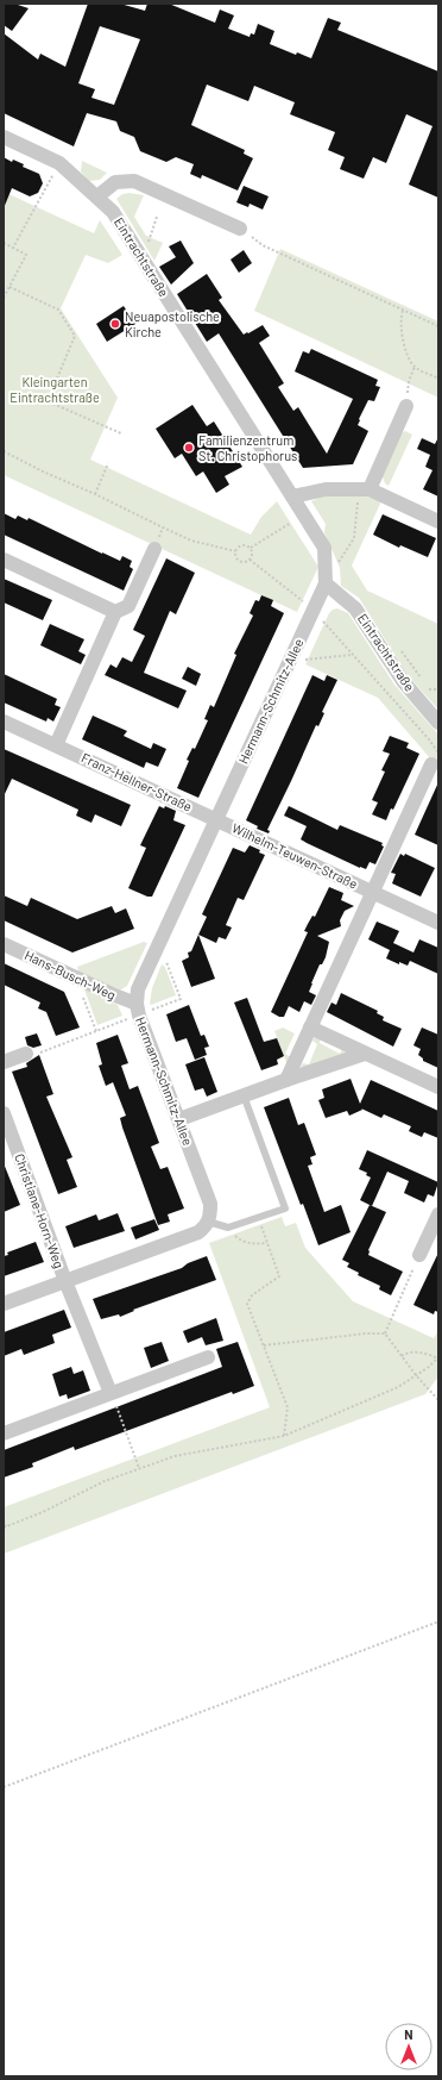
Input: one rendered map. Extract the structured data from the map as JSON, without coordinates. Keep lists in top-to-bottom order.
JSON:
{
  "streets": {
    "street": [
      "Eintrachtstraße",
      "Hermann-Schmitz-Allee",
      "Franz-Hellner-Straße",
      "Wilhelm-Teuwen-Straße",
      "Hans-Busch-Weg",
      "Christiane-Horn-Weg"
    ]
  },
  "crossings": [
    ["Eintrachtstraße", "Hermann-Schmitz-Allee"],
    ["Hermann-Schmitz-Allee", "Franz-Hellner-Straße"],
    ["Hermann-Schmitz-Allee", "Wilhelm-Teuwen-Straße"],
    ["Hermann-Schmitz-Allee", "Hans-Busch-Weg"],
    ["Franz-Hellner-Straße", "Wilhelm-Teuwen-Straße"]
  ],
  "parks": ["Kleingarten Eintrachtstraße"],
  "places": ["Neuapostolische Kirche", "Familienzentrum St. Christophorus"],
  "north": "top"
}
